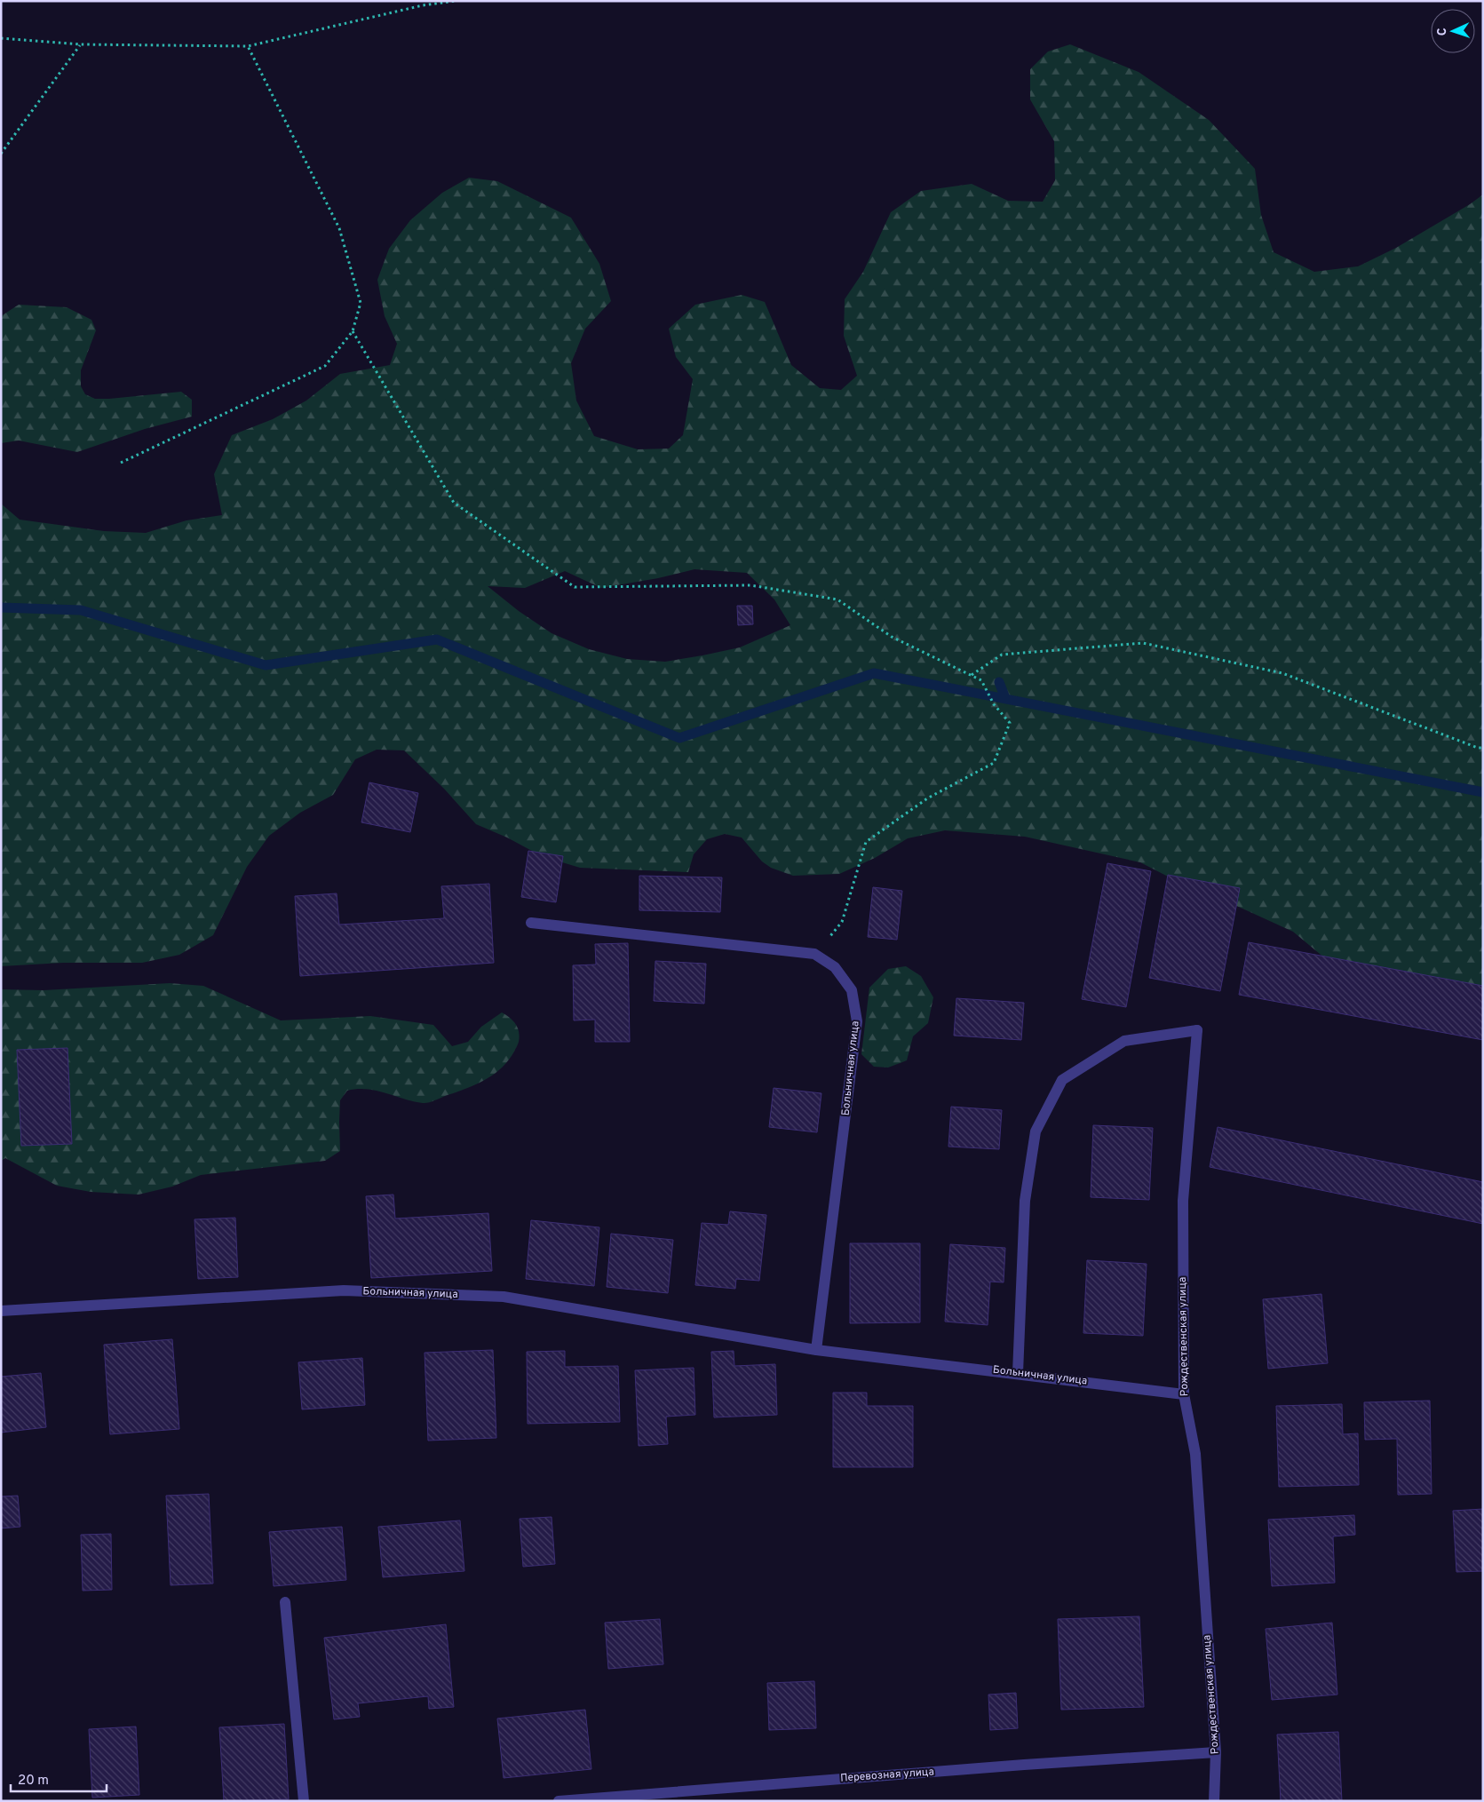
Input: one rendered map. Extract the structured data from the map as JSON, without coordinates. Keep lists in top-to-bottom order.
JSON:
{
  "streets": {
    "street": ["Больничная улица", "Рождественская улица", "Перевозная улица"]
  },
  "crossings": [
    ["Больничная улица", "Рождественская улица"],
    ["Рождественская улица", "Перевозная улица"]
  ],
  "scale_bar": "20 m",
  "north": "left"
}
